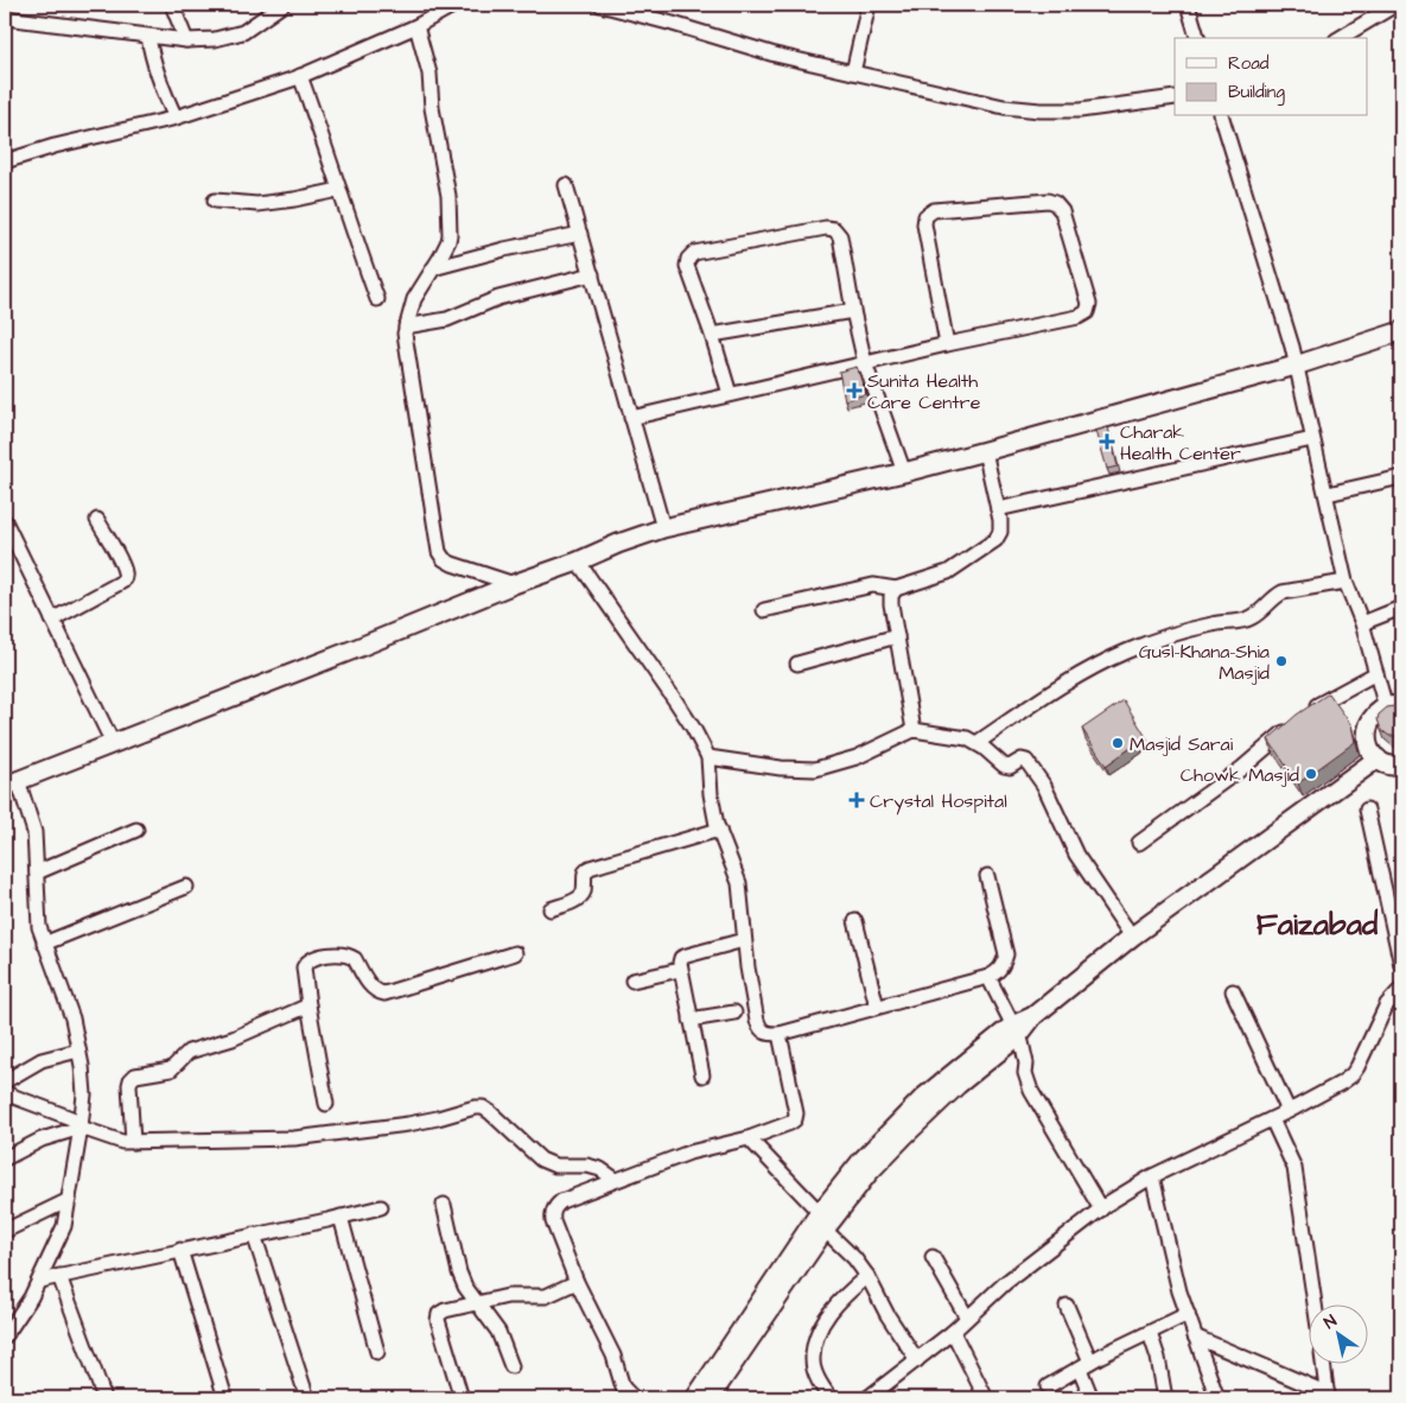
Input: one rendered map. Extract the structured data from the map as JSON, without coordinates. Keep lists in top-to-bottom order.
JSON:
{
  "districts": ["Faizabad"],
  "places": {
    "health": ["Sunita Health Care Centre", "Charak Health Center", "Crystal Hospital"],
    "other": ["Gusl-Khana-Shia Masjid", "Masjid Sarai", "Chowk Masjid"]
  },
  "legend": ["Road", "Building"],
  "north": "top left"
}
